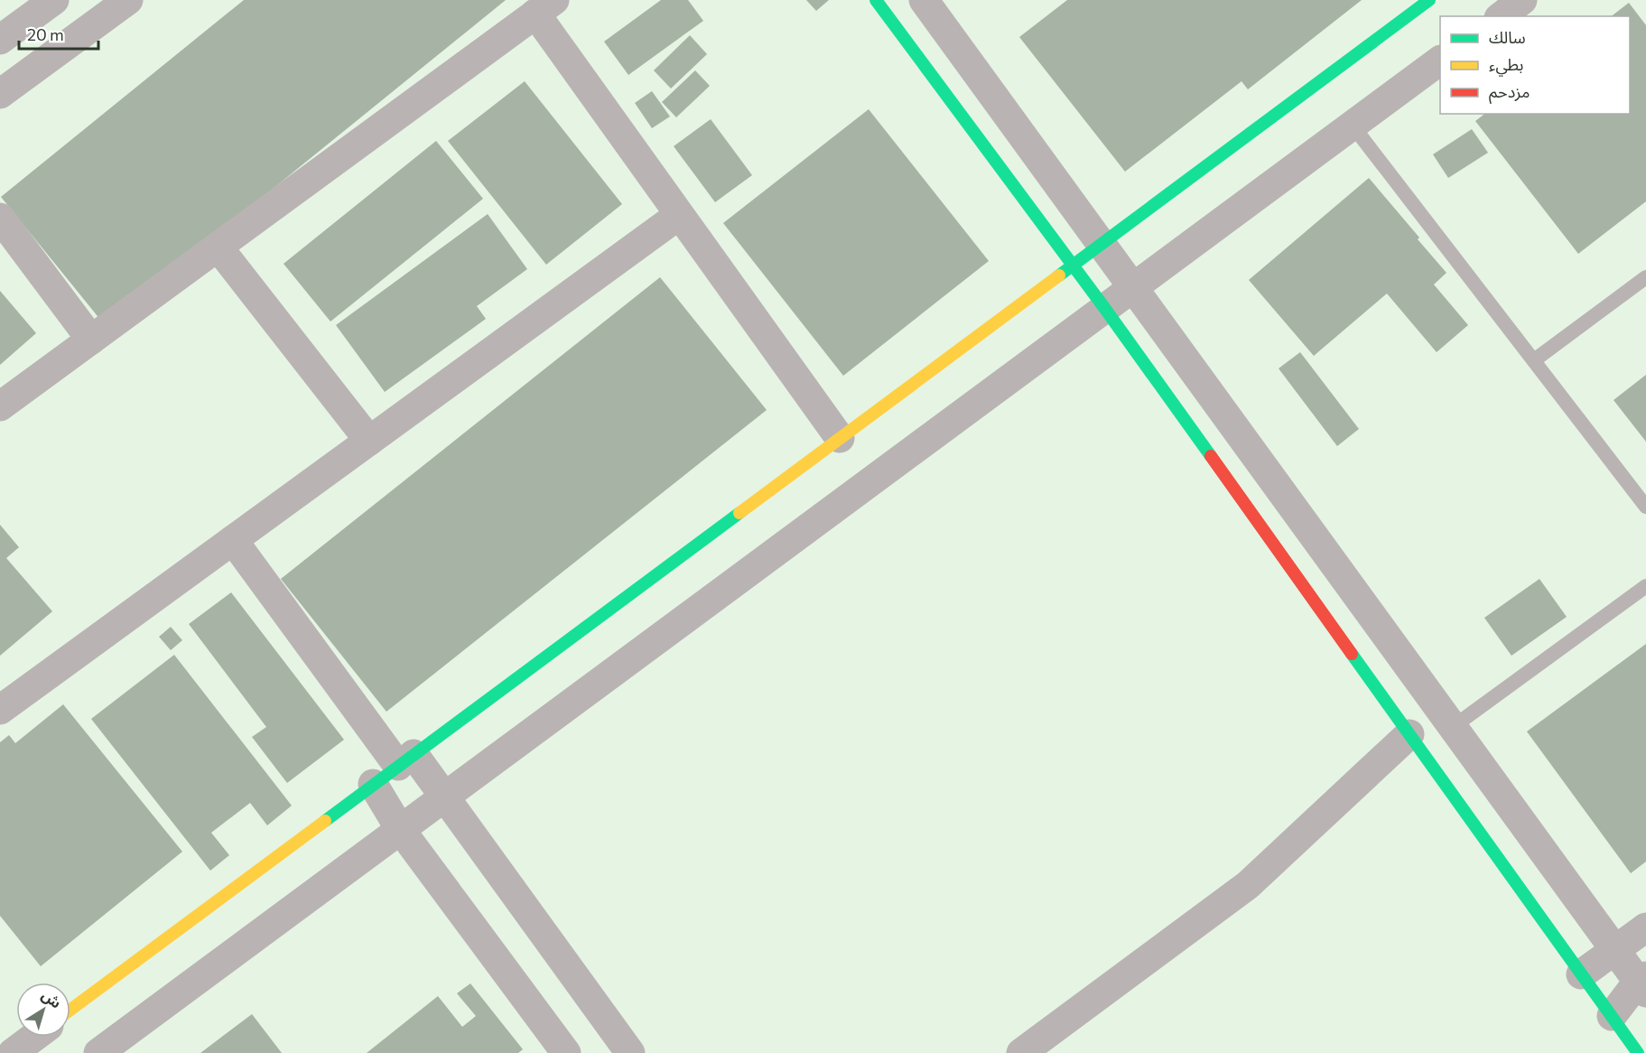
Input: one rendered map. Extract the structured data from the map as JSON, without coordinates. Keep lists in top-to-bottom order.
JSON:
{
  "legend": ["سالك", "بطيء", "مزدحم"],
  "scale_bar": "20 m",
  "north": "top right"
}
